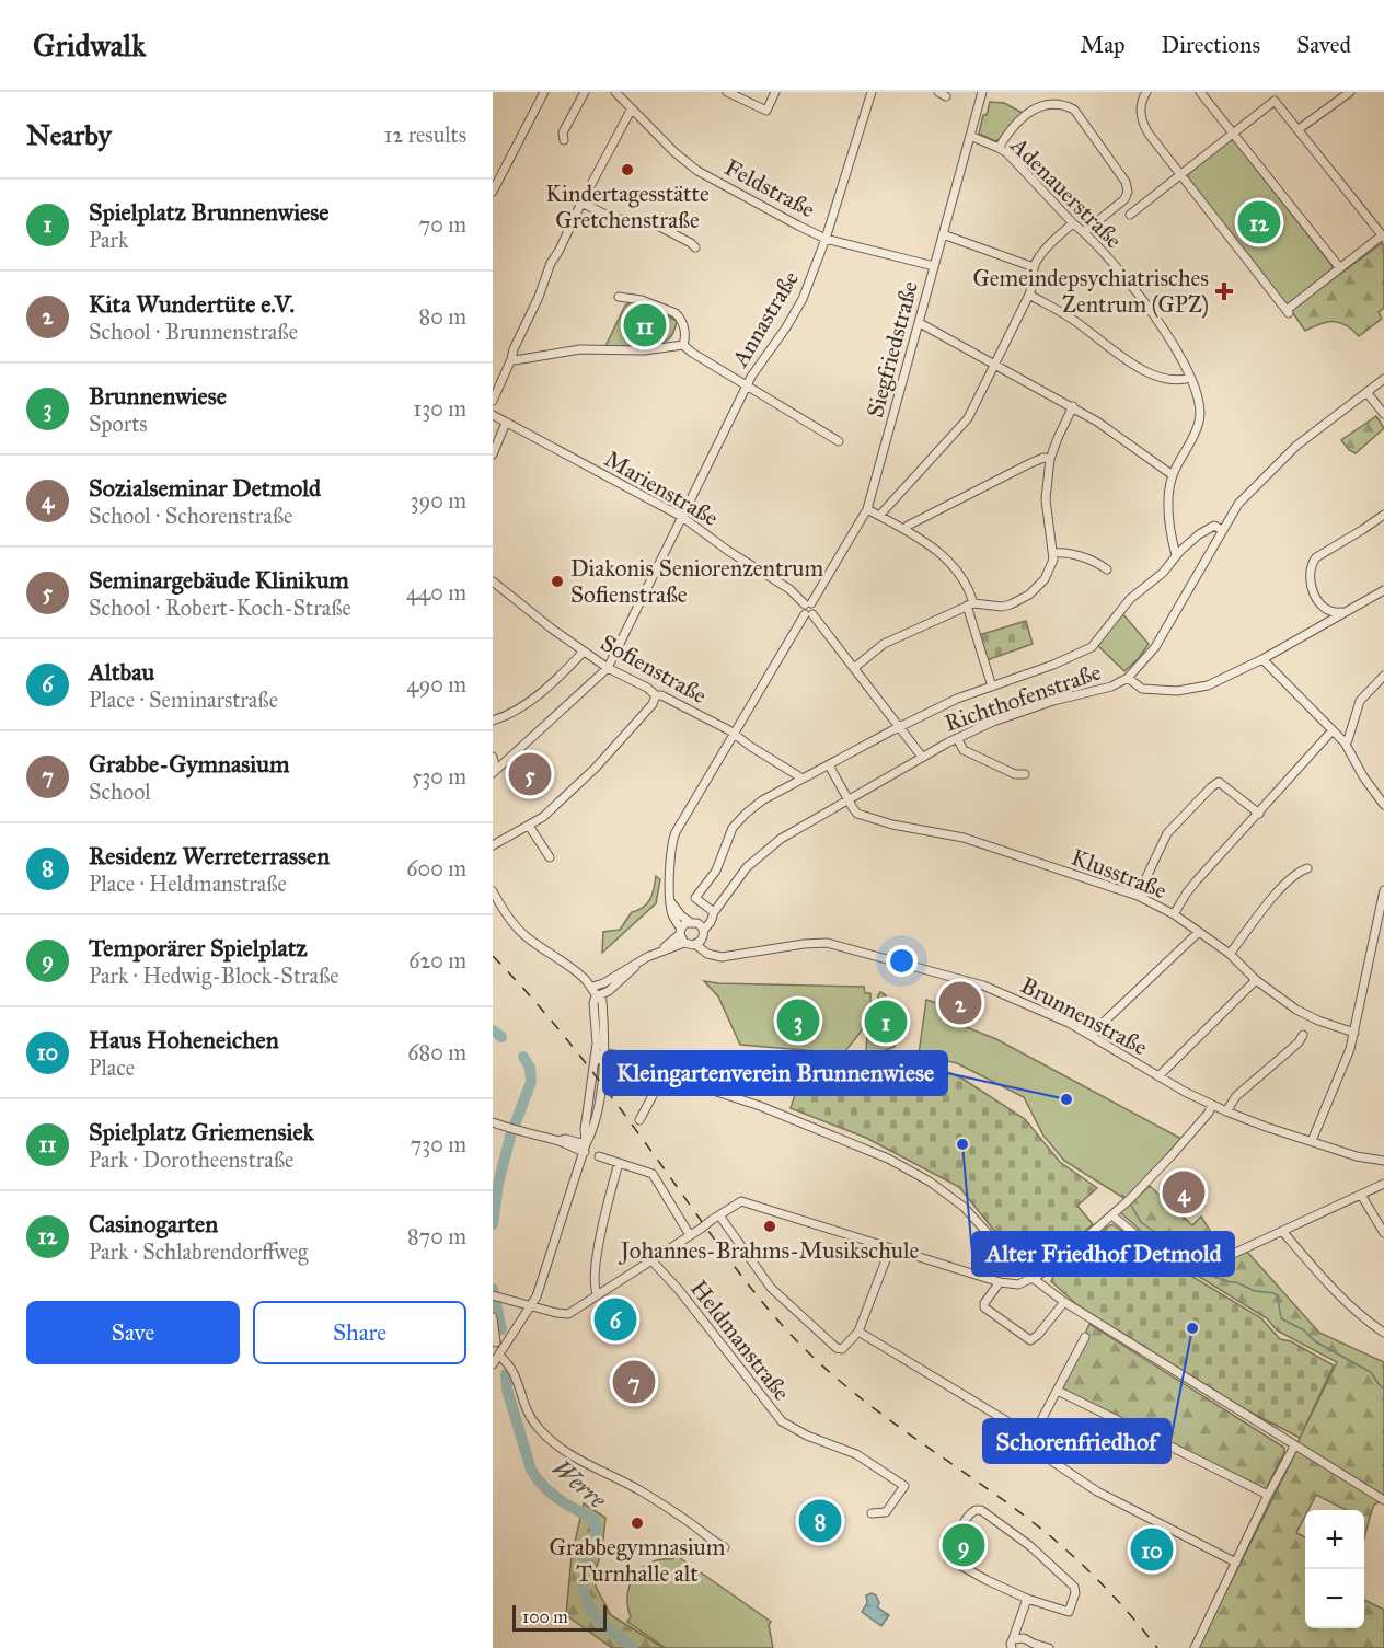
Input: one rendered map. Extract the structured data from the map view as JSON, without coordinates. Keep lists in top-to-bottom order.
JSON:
{
  "streets": {
    "street": [
      "Feldstraße",
      "Adenauerstraße",
      "Annastraße",
      "Siegfriedstraße",
      "Marienstraße",
      "Sofienstraße",
      "Richthofenstraße",
      "Klusstraße",
      "Brunnenstraße",
      "Heldmanstraße"
    ]
  },
  "crossings": [
    ["Feldstraße", "Annastraße"],
    ["Feldstraße", "Siegfriedstraße"],
    ["Adenauerstraße", "Siegfriedstraße"],
    ["Annastraße", "Marienstraße"],
    ["Annastraße", "Sofienstraße"],
    ["Siegfriedstraße", "Marienstraße"],
    ["Richthofenstraße", "Klusstraße"],
    ["Richthofenstraße", "Brunnenstraße"]
  ],
  "water": ["Werre"],
  "places": {
    "other": [
      "Kindertagesstätte Gretchenstraße",
      "Diakonis Seniorenzentrum Sofienstraße",
      "Kleingartenverein Brunnenwiese",
      "Alter Friedhof Detmold",
      "Johannes-Brahms-Musikschule",
      "Schorenfriedhof",
      "Grabbegymnasium Turnhalle alt"
    ],
    "health": ["Gemeindepsychiatrisches Zentrum (GPZ)"]
  },
  "scale_bar": "100 m",
  "page": {
    "header": "Gridwalk",
    "nav": ["Map", "Directions", "Saved"],
    "heading": ["Nearby", "12 results"],
    "list": [
      {
        "mark": "1",
        "name": "Spielplatz Brunnenwiese",
        "note": "Park",
        "value": "70 m"
      },
      {
        "mark": "2",
        "name": "Kita Wundertüte e.V.",
        "note": "School · Brunnenstraße",
        "value": "80 m"
      },
      {
        "mark": "3",
        "name": "Brunnenwiese",
        "note": "Sports",
        "value": "130 m"
      },
      {
        "mark": "4",
        "name": "Sozialseminar Detmold",
        "note": "School · Schorenstraße",
        "value": "390 m"
      },
      {
        "mark": "5",
        "name": "Seminargebäude Klinikum",
        "note": "School · Robert-Koch-Straße",
        "value": "440 m"
      },
      {
        "mark": "6",
        "name": "Altbau",
        "note": "Place · Seminarstraße",
        "value": "490 m"
      },
      {
        "mark": "7",
        "name": "Grabbe-Gymnasium",
        "note": "School",
        "value": "530 m"
      },
      {
        "mark": "8",
        "name": "Residenz Werreterrassen",
        "note": "Place · Heldmanstraße",
        "value": "600 m"
      },
      {
        "mark": "9",
        "name": "Temporärer Spielplatz",
        "note": "Park · Hedwig-Block-Straße",
        "value": "620 m"
      },
      {
        "mark": "10",
        "name": "Haus Hoheneichen",
        "note": "Place",
        "value": "680 m"
      },
      {
        "mark": "11",
        "name": "Spielplatz Griemensiek",
        "note": "Park · Dorotheenstraße",
        "value": "730 m"
      },
      {
        "mark": "12",
        "name": "Casinogarten",
        "note": "Park · Schlabrendorffweg",
        "value": "870 m"
      }
    ],
    "pins": [
      "12",
      "11",
      "5",
      "2",
      "3",
      "1",
      "4",
      "6",
      "7",
      "8",
      "9",
      "10"
    ],
    "buttons": ["Save", "Share"],
    "map_buttons": ["+", "−"],
    "scale": "100 m"
  }
}
